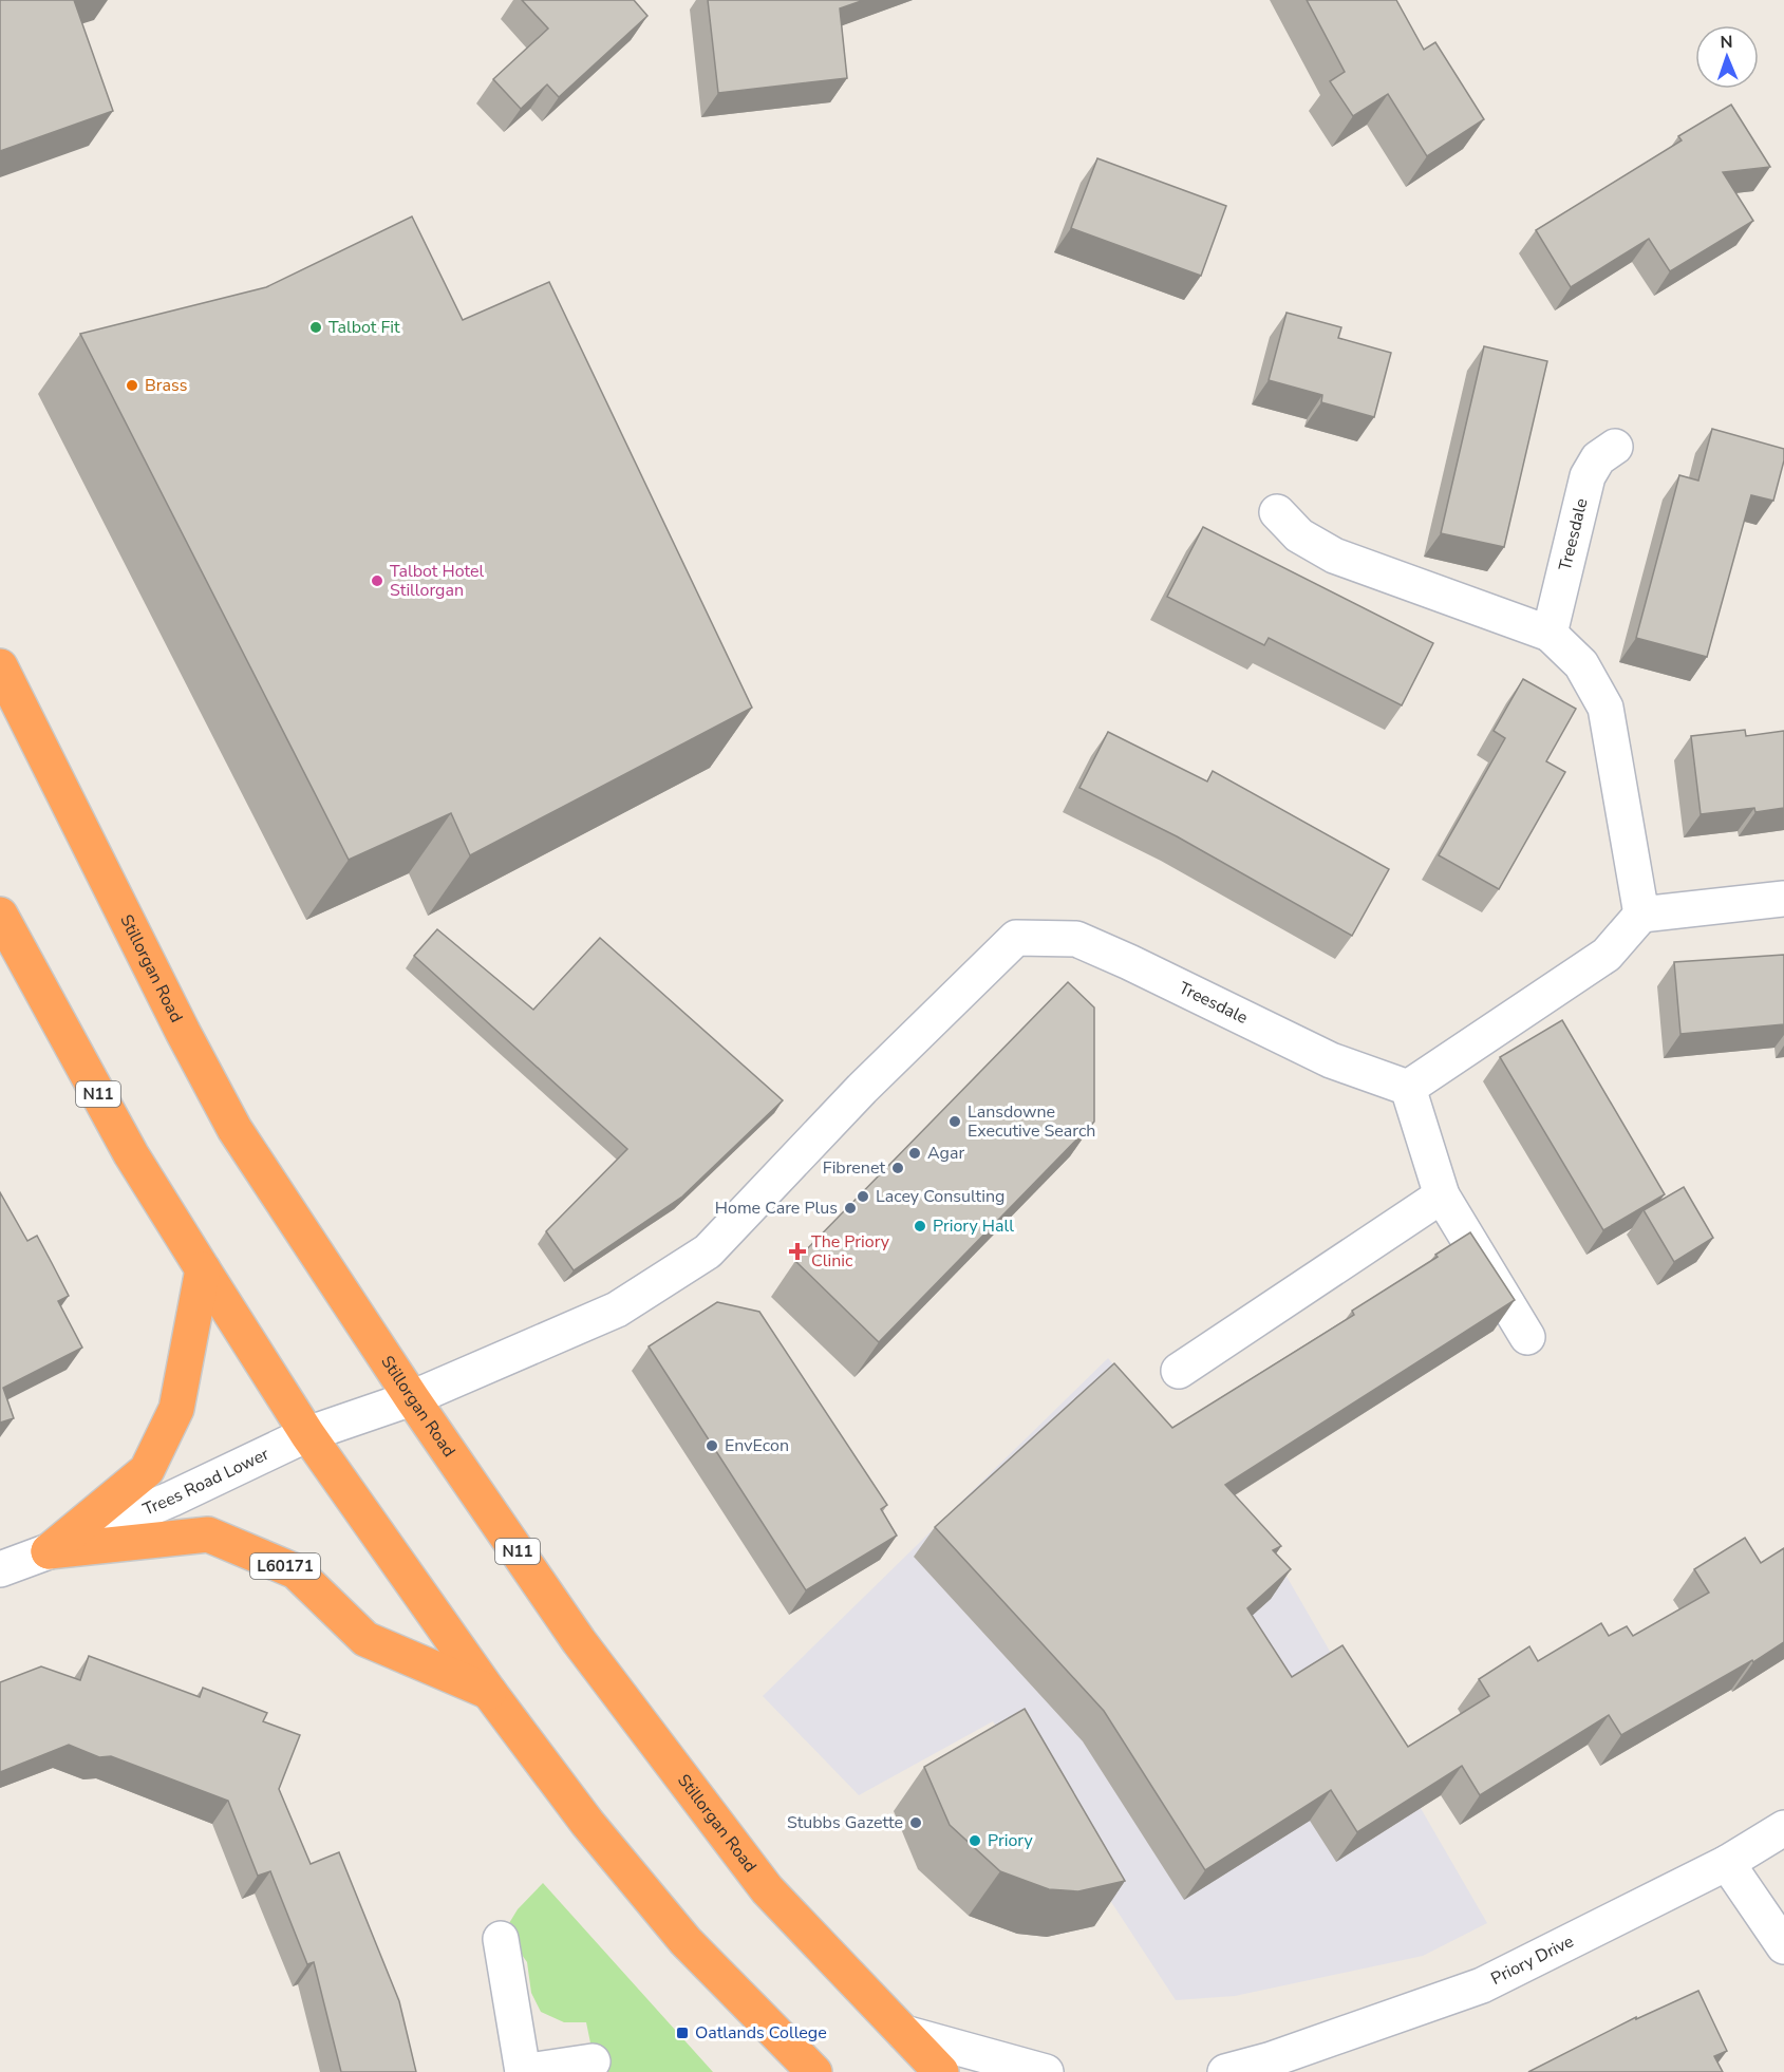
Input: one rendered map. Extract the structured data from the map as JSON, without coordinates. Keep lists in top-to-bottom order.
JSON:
{
  "streets": {
    "highway": ["Stillorgan Road", "N11", "L60171"],
    "street": ["Treesdale", "Trees Road Lower", "Priory Drive"]
  },
  "crossings": [
    ["Treesdale", "Stillorgan Road"],
    ["Treesdale", "Trees Road Lower"],
    ["Stillorgan Road", "Trees Road Lower"],
    ["N11", "Trees Road Lower"],
    ["N11", "L60171"],
    ["Trees Road Lower", "L60171"]
  ],
  "places": {
    "other": [
      "Talbot Fit",
      "Brass",
      "Talbot Hotel Stillorgan",
      "Lansdowne Executive Search",
      "Agar",
      "Fibrenet",
      "Lacey Consulting",
      "Home Care Plus",
      "Priory Hall",
      "EnvEcon",
      "Stubbs Gazette",
      "Priory"
    ],
    "health": ["The Priory Clinic"],
    "transit": ["Oatlands College"]
  },
  "north": "top"
}
